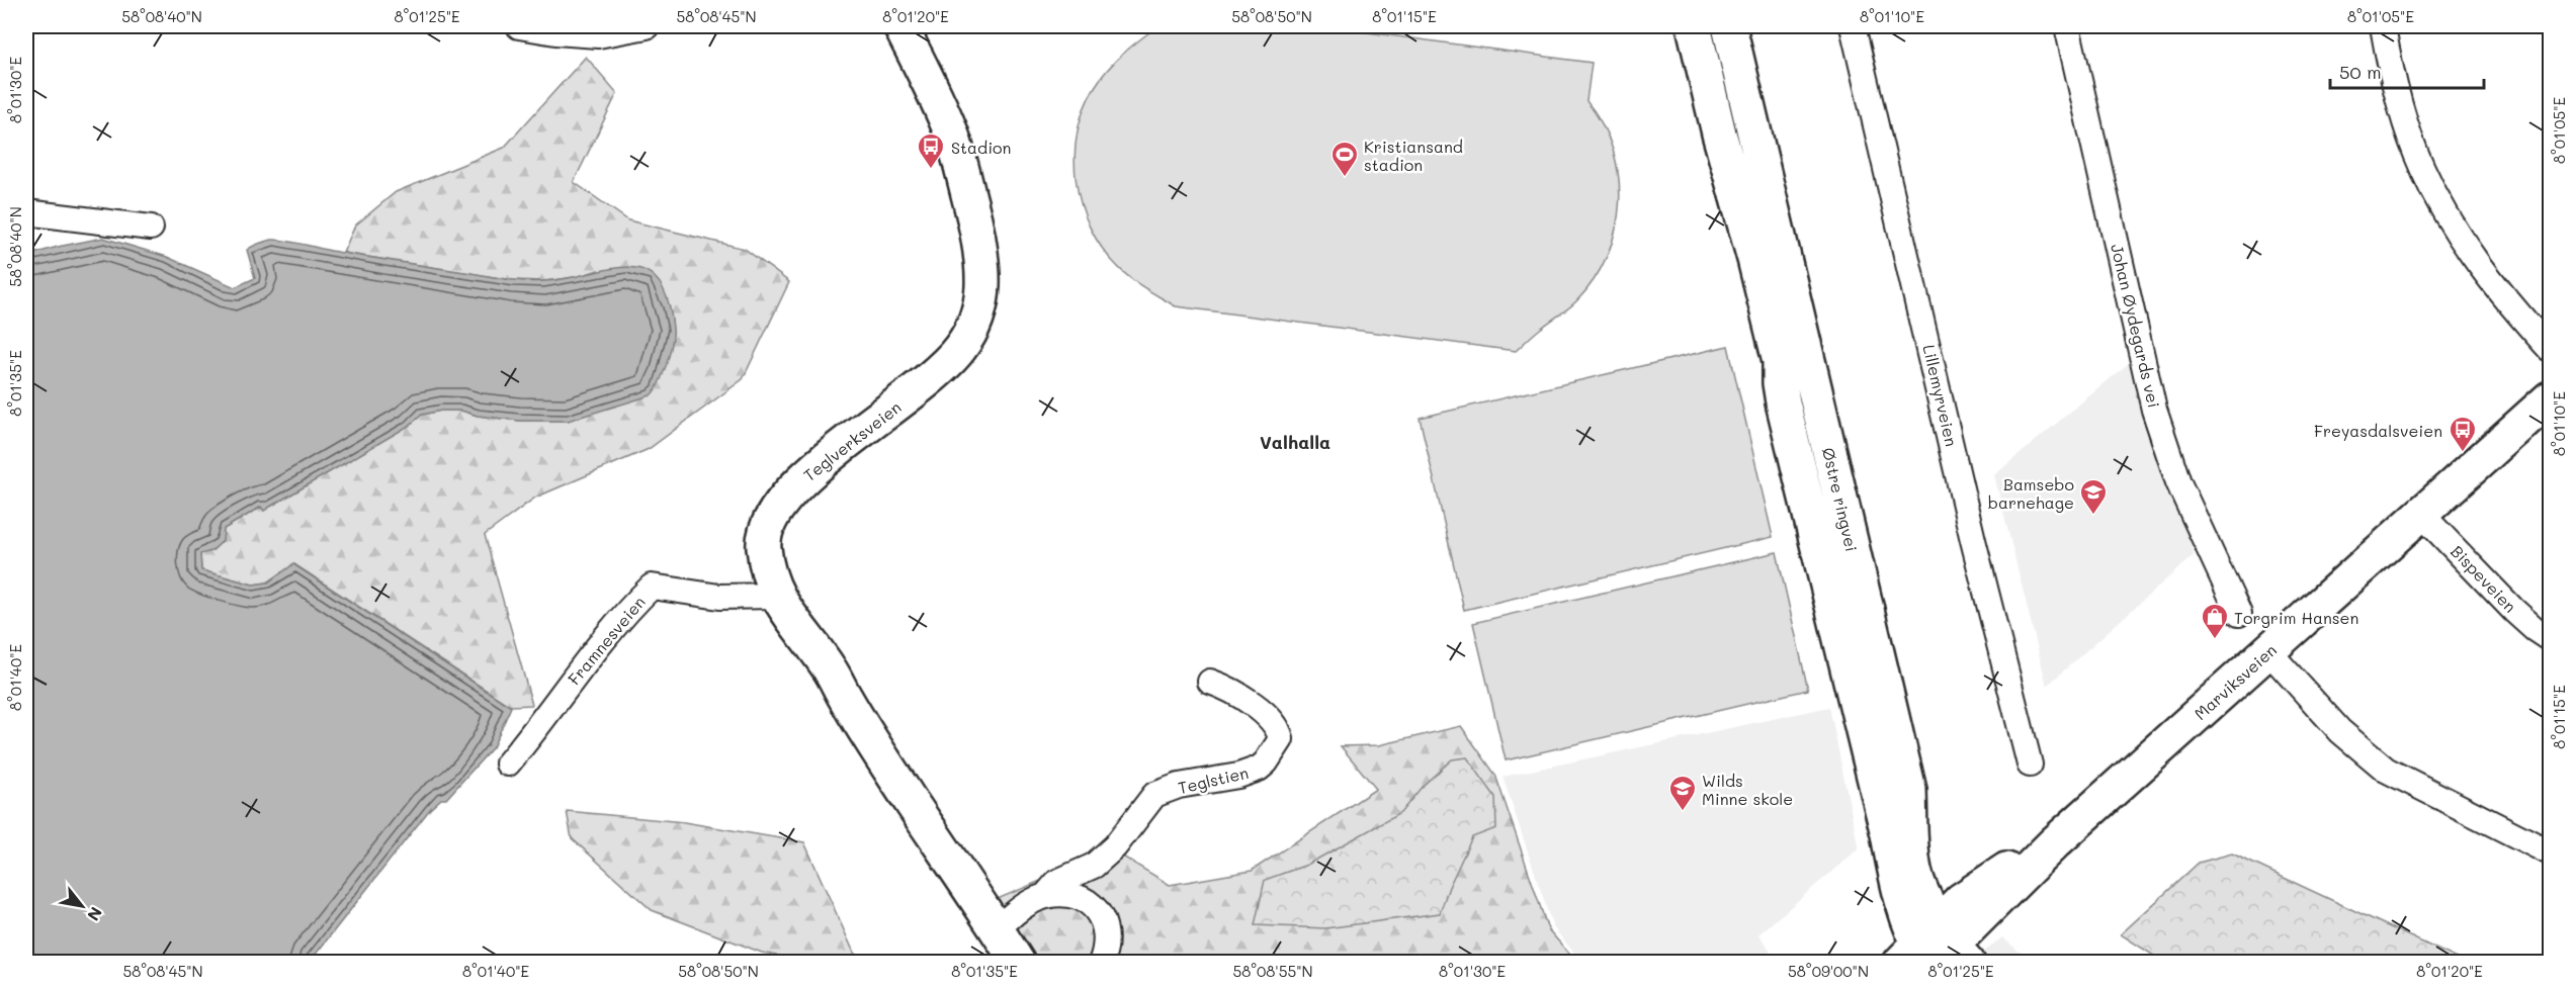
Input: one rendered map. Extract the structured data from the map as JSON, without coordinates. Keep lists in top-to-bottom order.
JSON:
{
  "streets": {
    "street": [
      "Johan Øydegards vei",
      "Lillemyrveien",
      "Teglverksveien",
      "Østre ringvei",
      "Bispeveien",
      "Framnesveien",
      "Marviksveien",
      "Teglstien"
    ]
  },
  "crossings": [
    ["Teglverksveien", "Framnesveien"],
    ["Teglverksveien", "Teglstien"],
    ["Østre ringvei", "Marviksveien"],
    ["Bispeveien", "Marviksveien"]
  ],
  "districts": ["Valhalla"],
  "places": {
    "bus stop": ["Stadion", "Freyasdalsveien"],
    "sports": ["Kristiansand stadion"],
    "school or university": ["Bamsebo barnehage", "Wilds Minne skole"],
    "shop": ["Torgrim Hansen"]
  },
  "scale_bar": "50 m",
  "north": "bottom right",
  "coordinates": [
    "58°08'40\"N",
    "8°01'25\"E",
    "58°08'45\"N",
    "8°01'20\"E",
    "58°08'50\"N",
    "8°01'15\"E",
    "8°01'10\"E",
    "8°01'05\"E",
    "8°01'30\"E",
    "8°01'35\"E",
    "8°01'40\"E",
    "58°08'55\"N",
    "58°09'00\"N"
  ]
}
